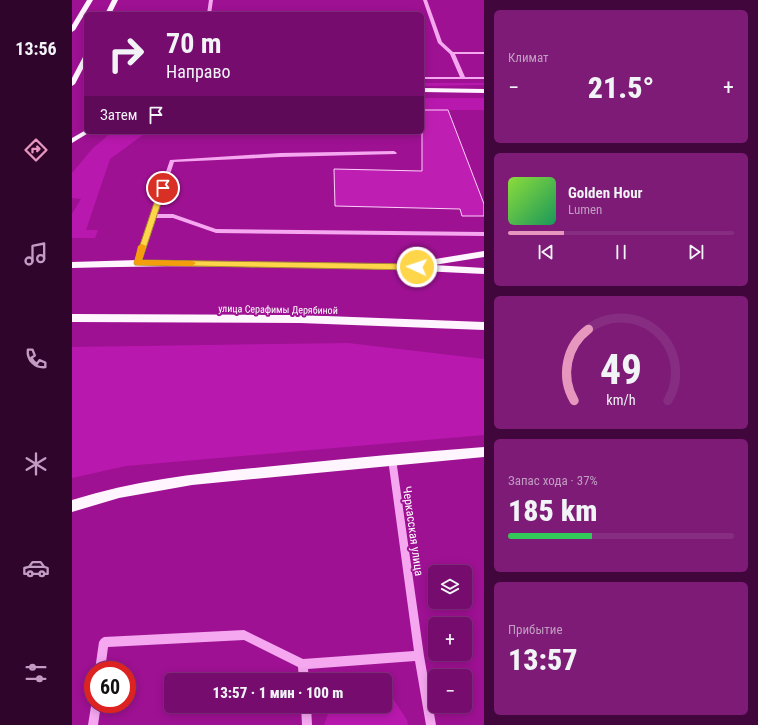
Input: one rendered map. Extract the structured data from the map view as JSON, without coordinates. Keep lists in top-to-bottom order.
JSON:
{
  "streets": {
    "main road": ["улица Серафимы Дерябиной"],
    "street": ["Черкасская улица"]
  },
  "page": {
    "tabs": "13:56",
    "tile": [
      "Климат",
      ["Запас хода · 37%", "185 km"],
      ["Прибытие", "13:57"]
    ],
    "turn": ["70 m", "Направо"],
    "heat": ["−", "21.5°", "+"],
    "then": "Затем",
    "song": ["Golden Hour", "Lumen"],
    "map_buttons": ["+", "−"],
    "limit": "60",
    "trip": "13:57 · 1 мин · 100 m",
    "gauge": ["49", "km/h"]
  }
}
